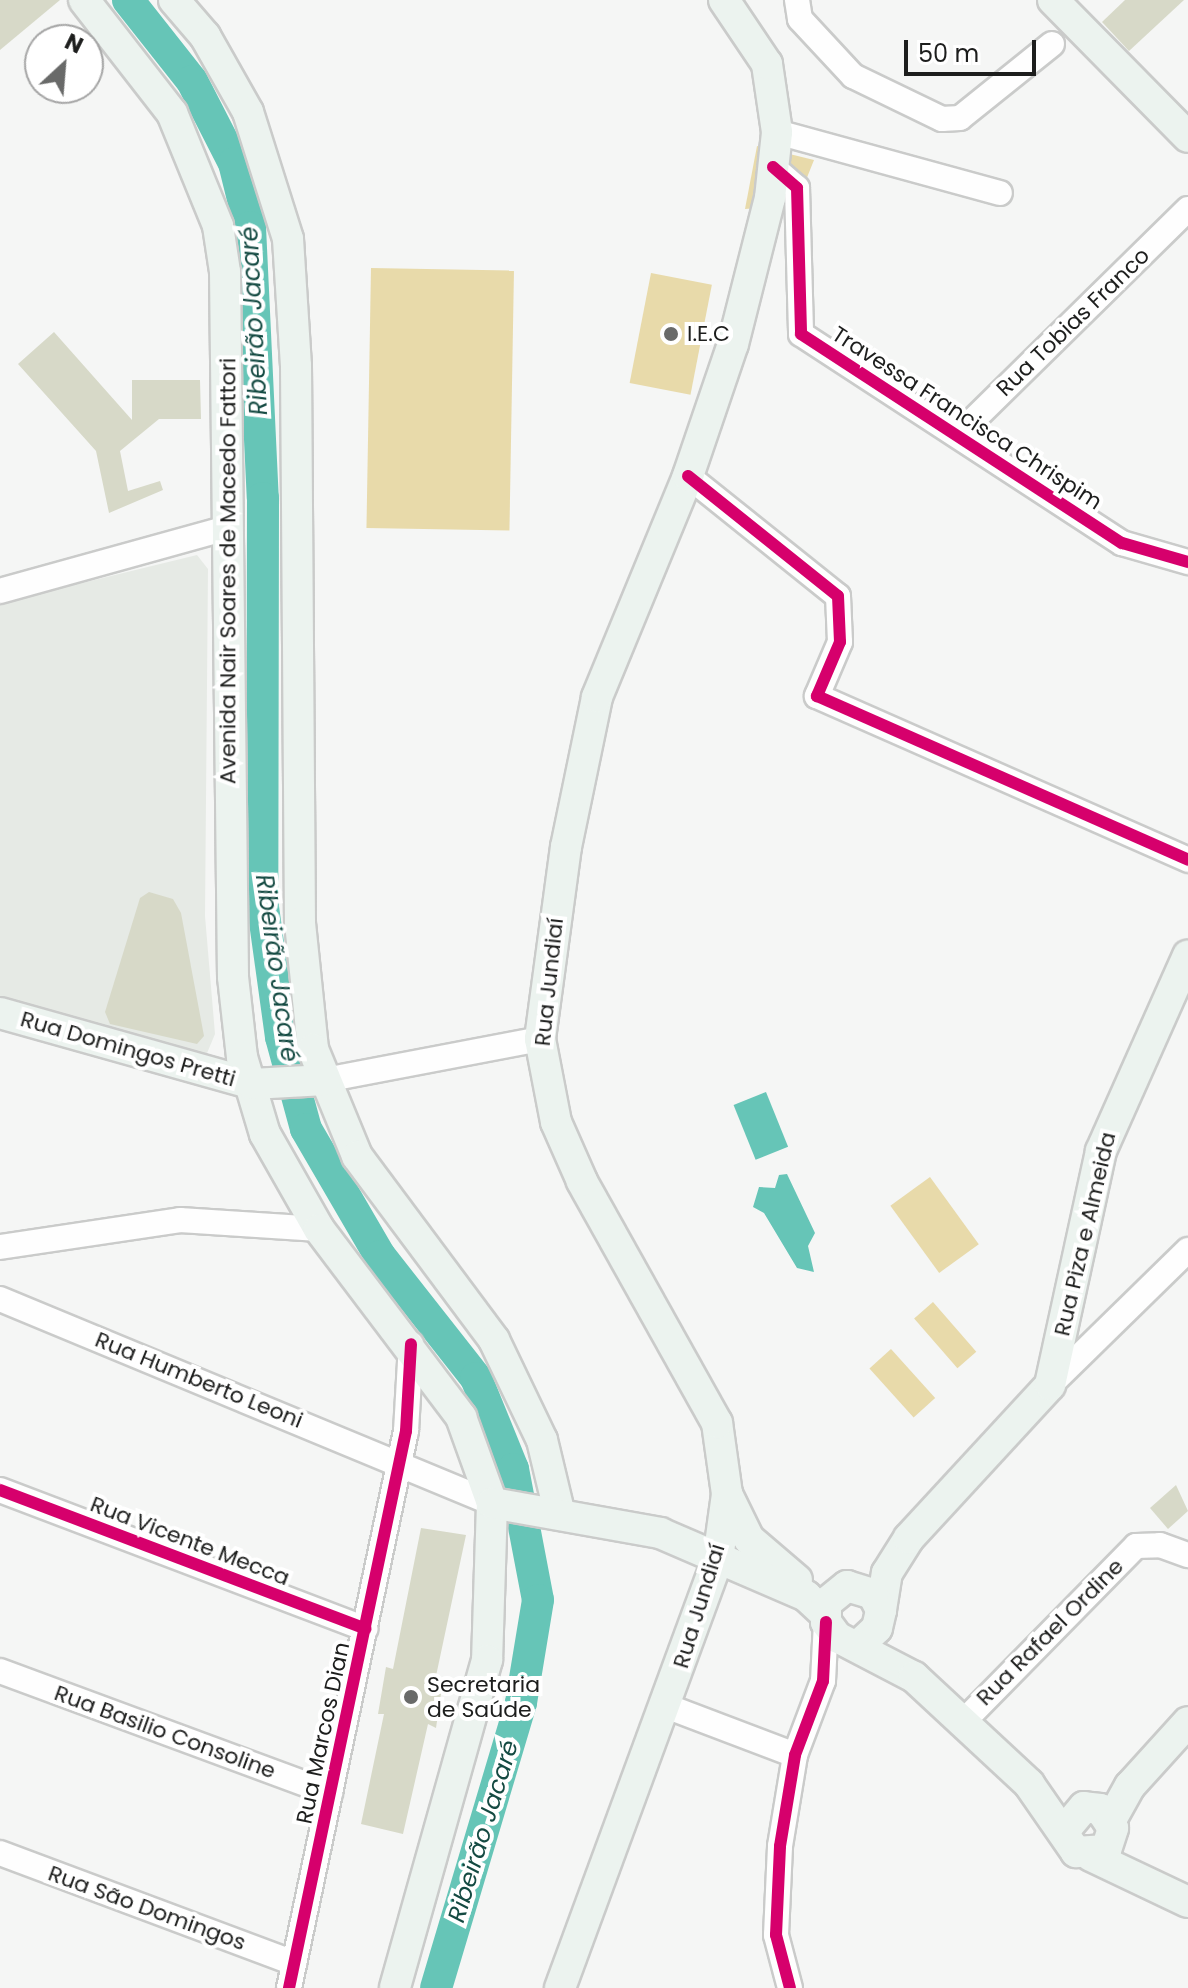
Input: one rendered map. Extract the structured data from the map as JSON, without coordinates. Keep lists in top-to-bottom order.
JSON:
{
  "streets": {
    "main road": [
      "Avenida Nair Soares de Macedo Fattori",
      "Rua Jundiaí",
      "Rua Domingos Pretti",
      "Rua Piza e Almeida"
    ],
    "street": [
      "Rua Tobias Franco",
      "Travessa Francisca Chrispim",
      "Rua Humberto Leoni",
      "Rua Vicente Mecca",
      "Rua Rafael Ordine",
      "Rua Basilio Consoline",
      "Rua Marcos Dian",
      "Rua São Domingos"
    ]
  },
  "crossings": [
    ["Rua Tobias Franco", "Travessa Francisca Chrispim"],
    ["Travessa Francisca Chrispim", "Rua Jundiaí"],
    ["Avenida Nair Soares de Macedo Fattori", "Rua Domingos Pretti"],
    ["Avenida Nair Soares de Macedo Fattori", "Rua Humberto Leoni"],
    ["Avenida Nair Soares de Macedo Fattori", "Rua Marcos Dian"],
    ["Rua Jundiaí", "Rua Domingos Pretti"],
    ["Rua Humberto Leoni", "Rua Marcos Dian"],
    ["Rua Vicente Mecca", "Rua Marcos Dian"],
    ["Rua Basilio Consoline", "Rua Marcos Dian"],
    ["Rua Marcos Dian", "Rua São Domingos"]
  ],
  "water": ["Ribeirão Jacaré"],
  "places": ["I.E.C", "Secretaria de Saúde"],
  "scale_bar": "50 m",
  "north": "top right"
}
